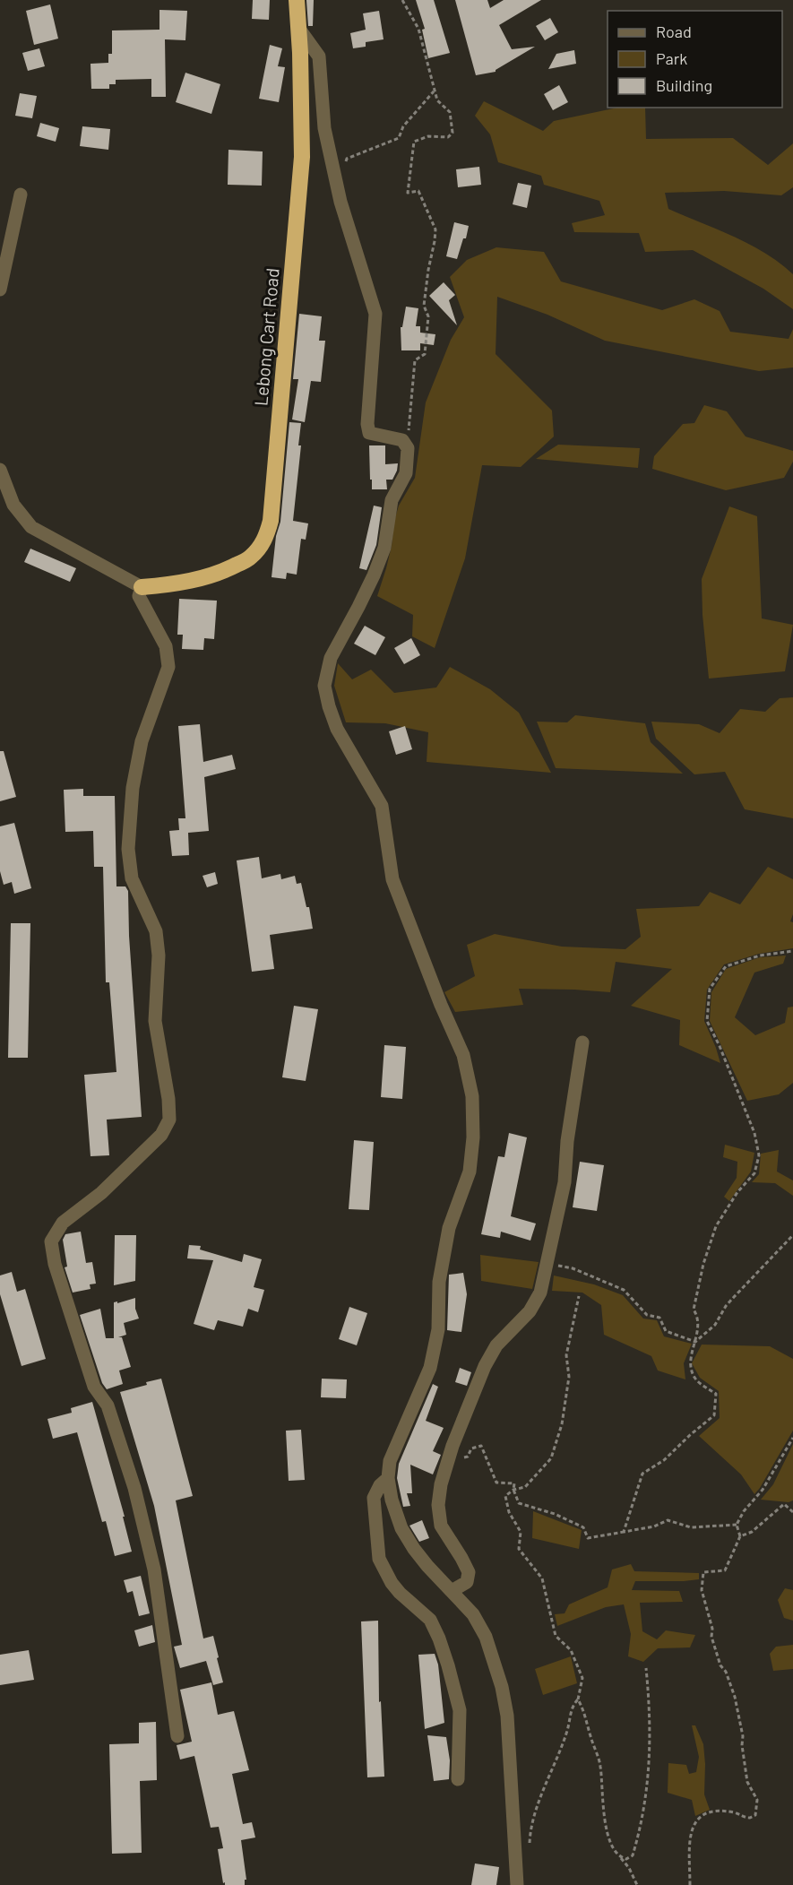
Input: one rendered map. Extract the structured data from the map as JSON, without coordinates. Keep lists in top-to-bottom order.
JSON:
{
  "streets": {
    "highway": ["Lebong Cart Road"]
  },
  "legend": ["Road", "Park", "Building"]
}
